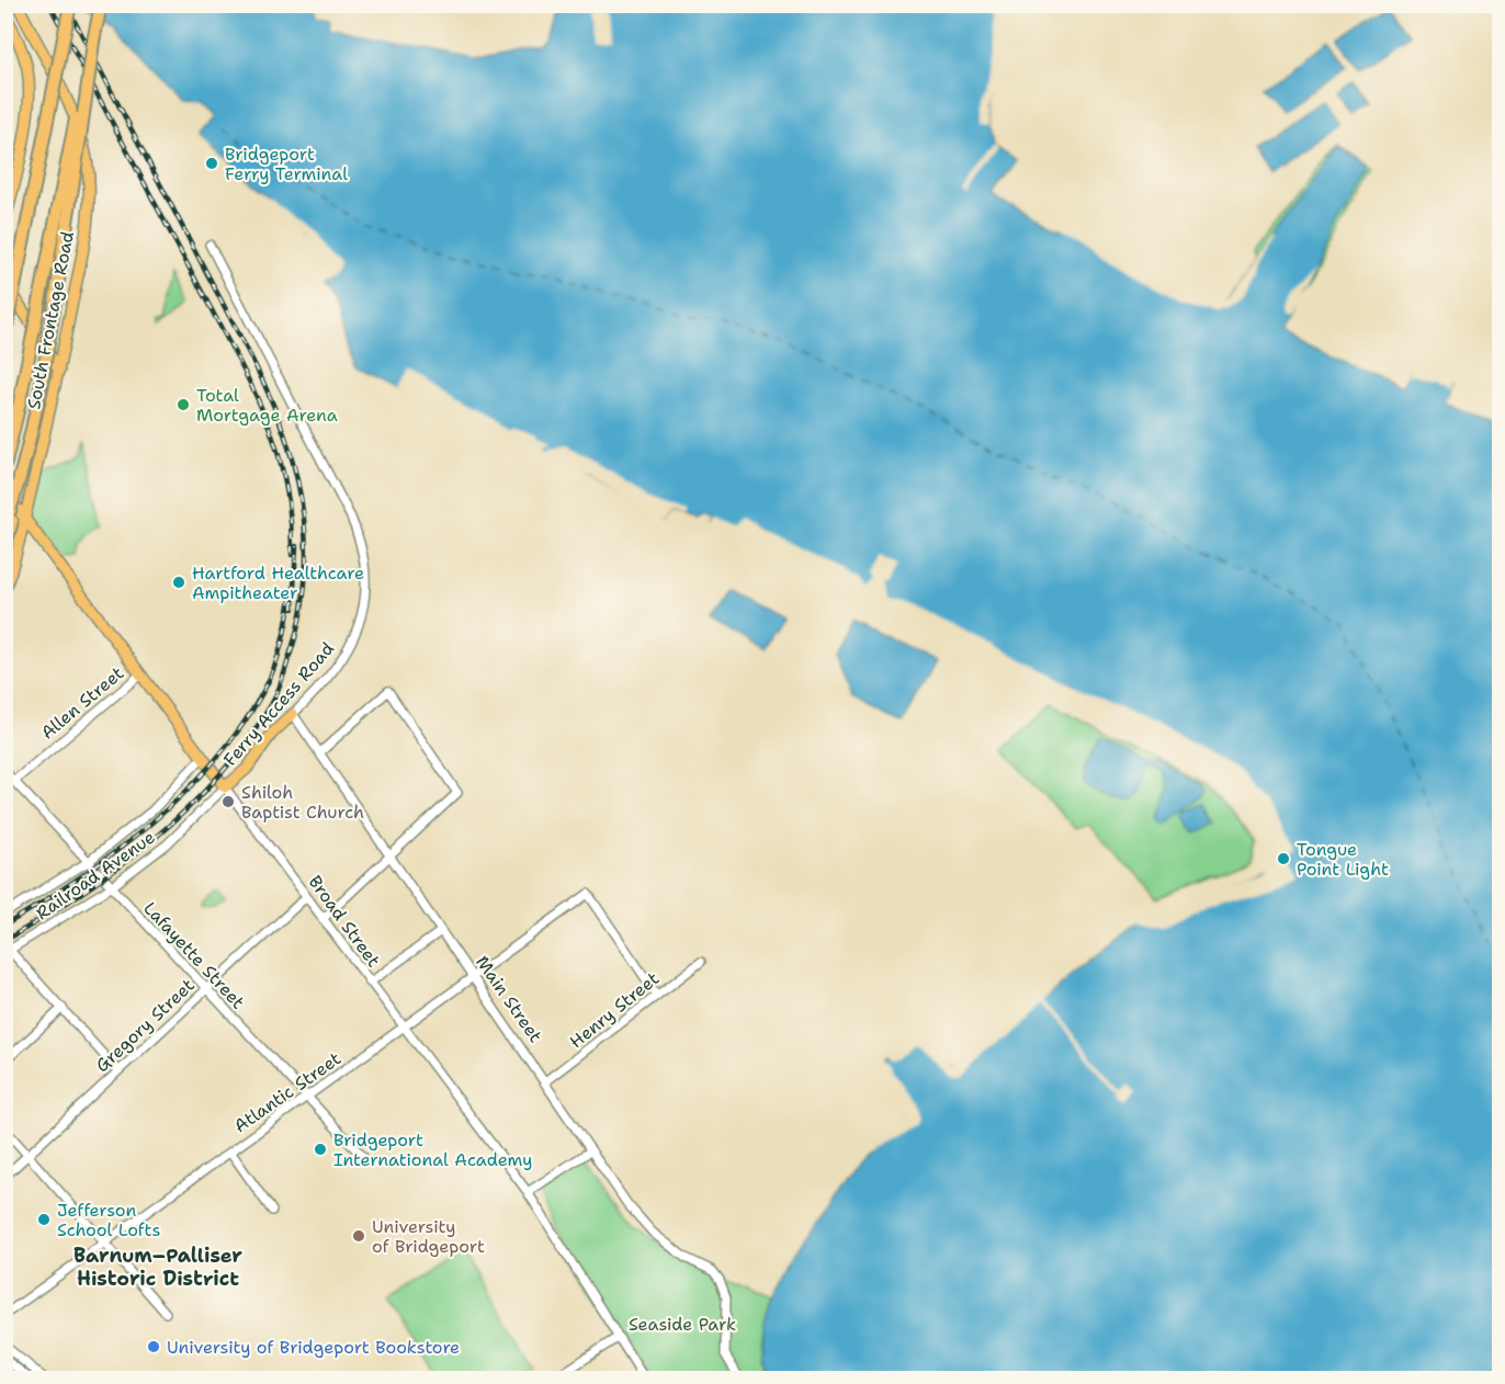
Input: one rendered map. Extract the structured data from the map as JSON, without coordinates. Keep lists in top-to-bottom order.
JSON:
{
  "streets": {
    "main road": ["South Frontage Road", "Ferry Access Road", "Broad Street"],
    "street": [
      "Allen Street",
      "Railroad Avenue",
      "Lafayette Street",
      "Main Street",
      "Henry Street",
      "Gregory Street",
      "Atlantic Street"
    ]
  },
  "crossings": [
    ["South Frontage Road", "Broad Street"],
    ["Allen Street", "Broad Street"],
    ["Allen Street", "Lafayette Street"],
    ["Ferry Access Road", "Railroad Avenue"],
    ["Ferry Access Road", "Broad Street"],
    ["Ferry Access Road", "Main Street"],
    ["Railroad Avenue", "Broad Street"],
    ["Railroad Avenue", "Lafayette Street"],
    ["Broad Street", "Gregory Street"],
    ["Broad Street", "Atlantic Street"],
    ["Lafayette Street", "Gregory Street"],
    ["Lafayette Street", "Atlantic Street"],
    ["Main Street", "Henry Street"],
    ["Main Street", "Atlantic Street"],
    ["Henry Street", "Atlantic Street"]
  ],
  "districts": ["Barnum–Palliser Historic District"],
  "parks": ["Seaside Park"],
  "places": [
    "Bridgeport Ferry Terminal",
    "Total Mortgage Arena",
    "Hartford Healthcare Ampitheater",
    "Shiloh Baptist Church",
    "Tongue Point Light",
    "Bridgeport International Academy",
    "Jefferson School Lofts",
    "University of Bridgeport",
    "University of Bridgeport Bookstore"
  ]
}
